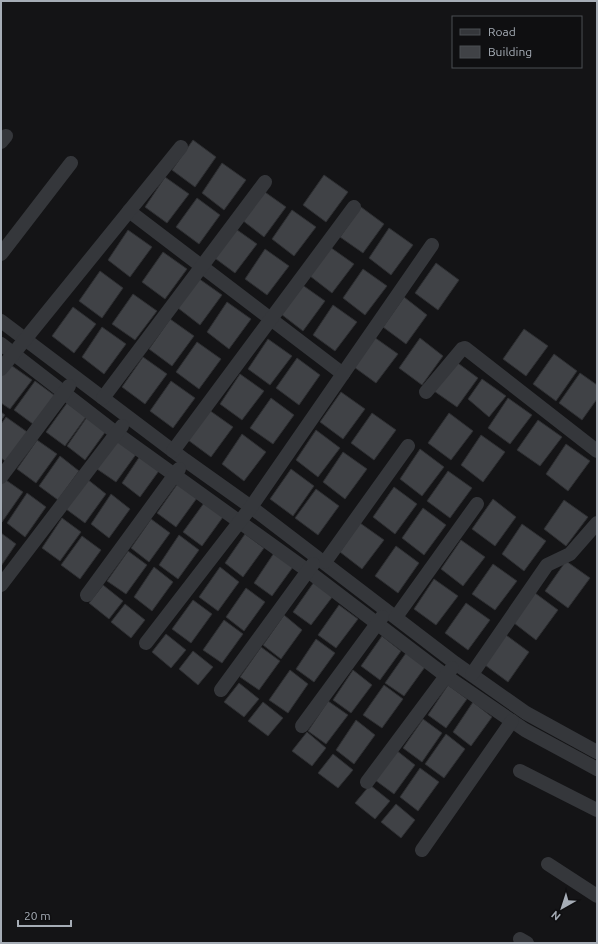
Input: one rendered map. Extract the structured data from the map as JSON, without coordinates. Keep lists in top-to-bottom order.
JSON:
{
  "legend": ["Road", "Building"],
  "scale_bar": "20 m",
  "north": "bottom left"
}
